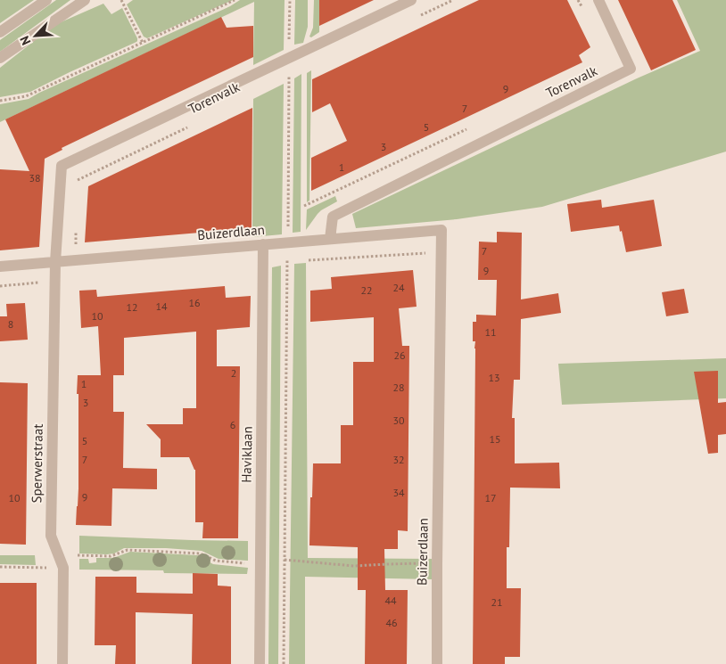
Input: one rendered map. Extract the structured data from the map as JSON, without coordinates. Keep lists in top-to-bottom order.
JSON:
{
  "streets": {
    "street": [
      "Torenvalk",
      "Buizerdlaan",
      "Haviklaan",
      "Sperwerstraat"
    ]
  },
  "crossings": [
    ["Torenvalk", "Buizerdlaan"],
    ["Torenvalk", "Sperwerstraat"],
    ["Buizerdlaan", "Haviklaan"],
    ["Buizerdlaan", "Sperwerstraat"]
  ],
  "house_numbers": [
    "9",
    "7",
    "5",
    "3",
    "1",
    "38",
    "7",
    "9",
    "24",
    "22",
    "16",
    "14",
    "12",
    "10",
    "8",
    "11",
    "26",
    "2",
    "13",
    "1",
    "28",
    "3",
    "30",
    "6",
    "15",
    "5",
    "7",
    "32",
    "34",
    "9",
    "10",
    "17",
    "44",
    "21",
    "46"
  ],
  "north": "bottom left"
}
